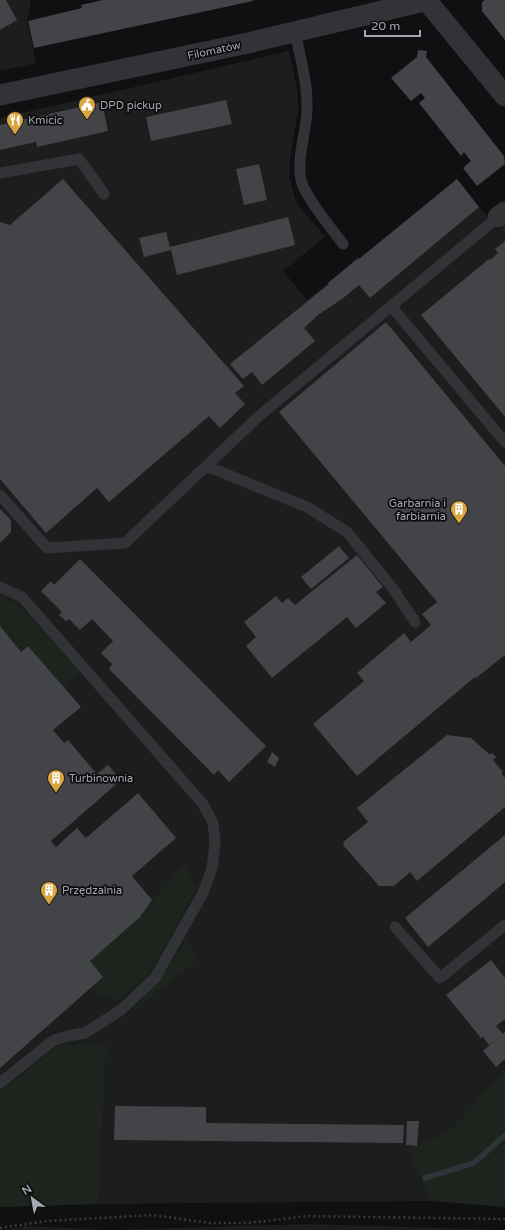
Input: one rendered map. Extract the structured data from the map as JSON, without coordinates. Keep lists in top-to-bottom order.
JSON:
{
  "streets": {
    "street": ["Filomatów"]
  },
  "places": {
    "public building": ["DPD pickup"],
    "restaurant": ["Kmicic"],
    "building": ["Garbarnia i farbiarnia", "Turbinownia", "Przędzalnia"]
  },
  "scale_bar": "20 m",
  "north": "top left"
}
